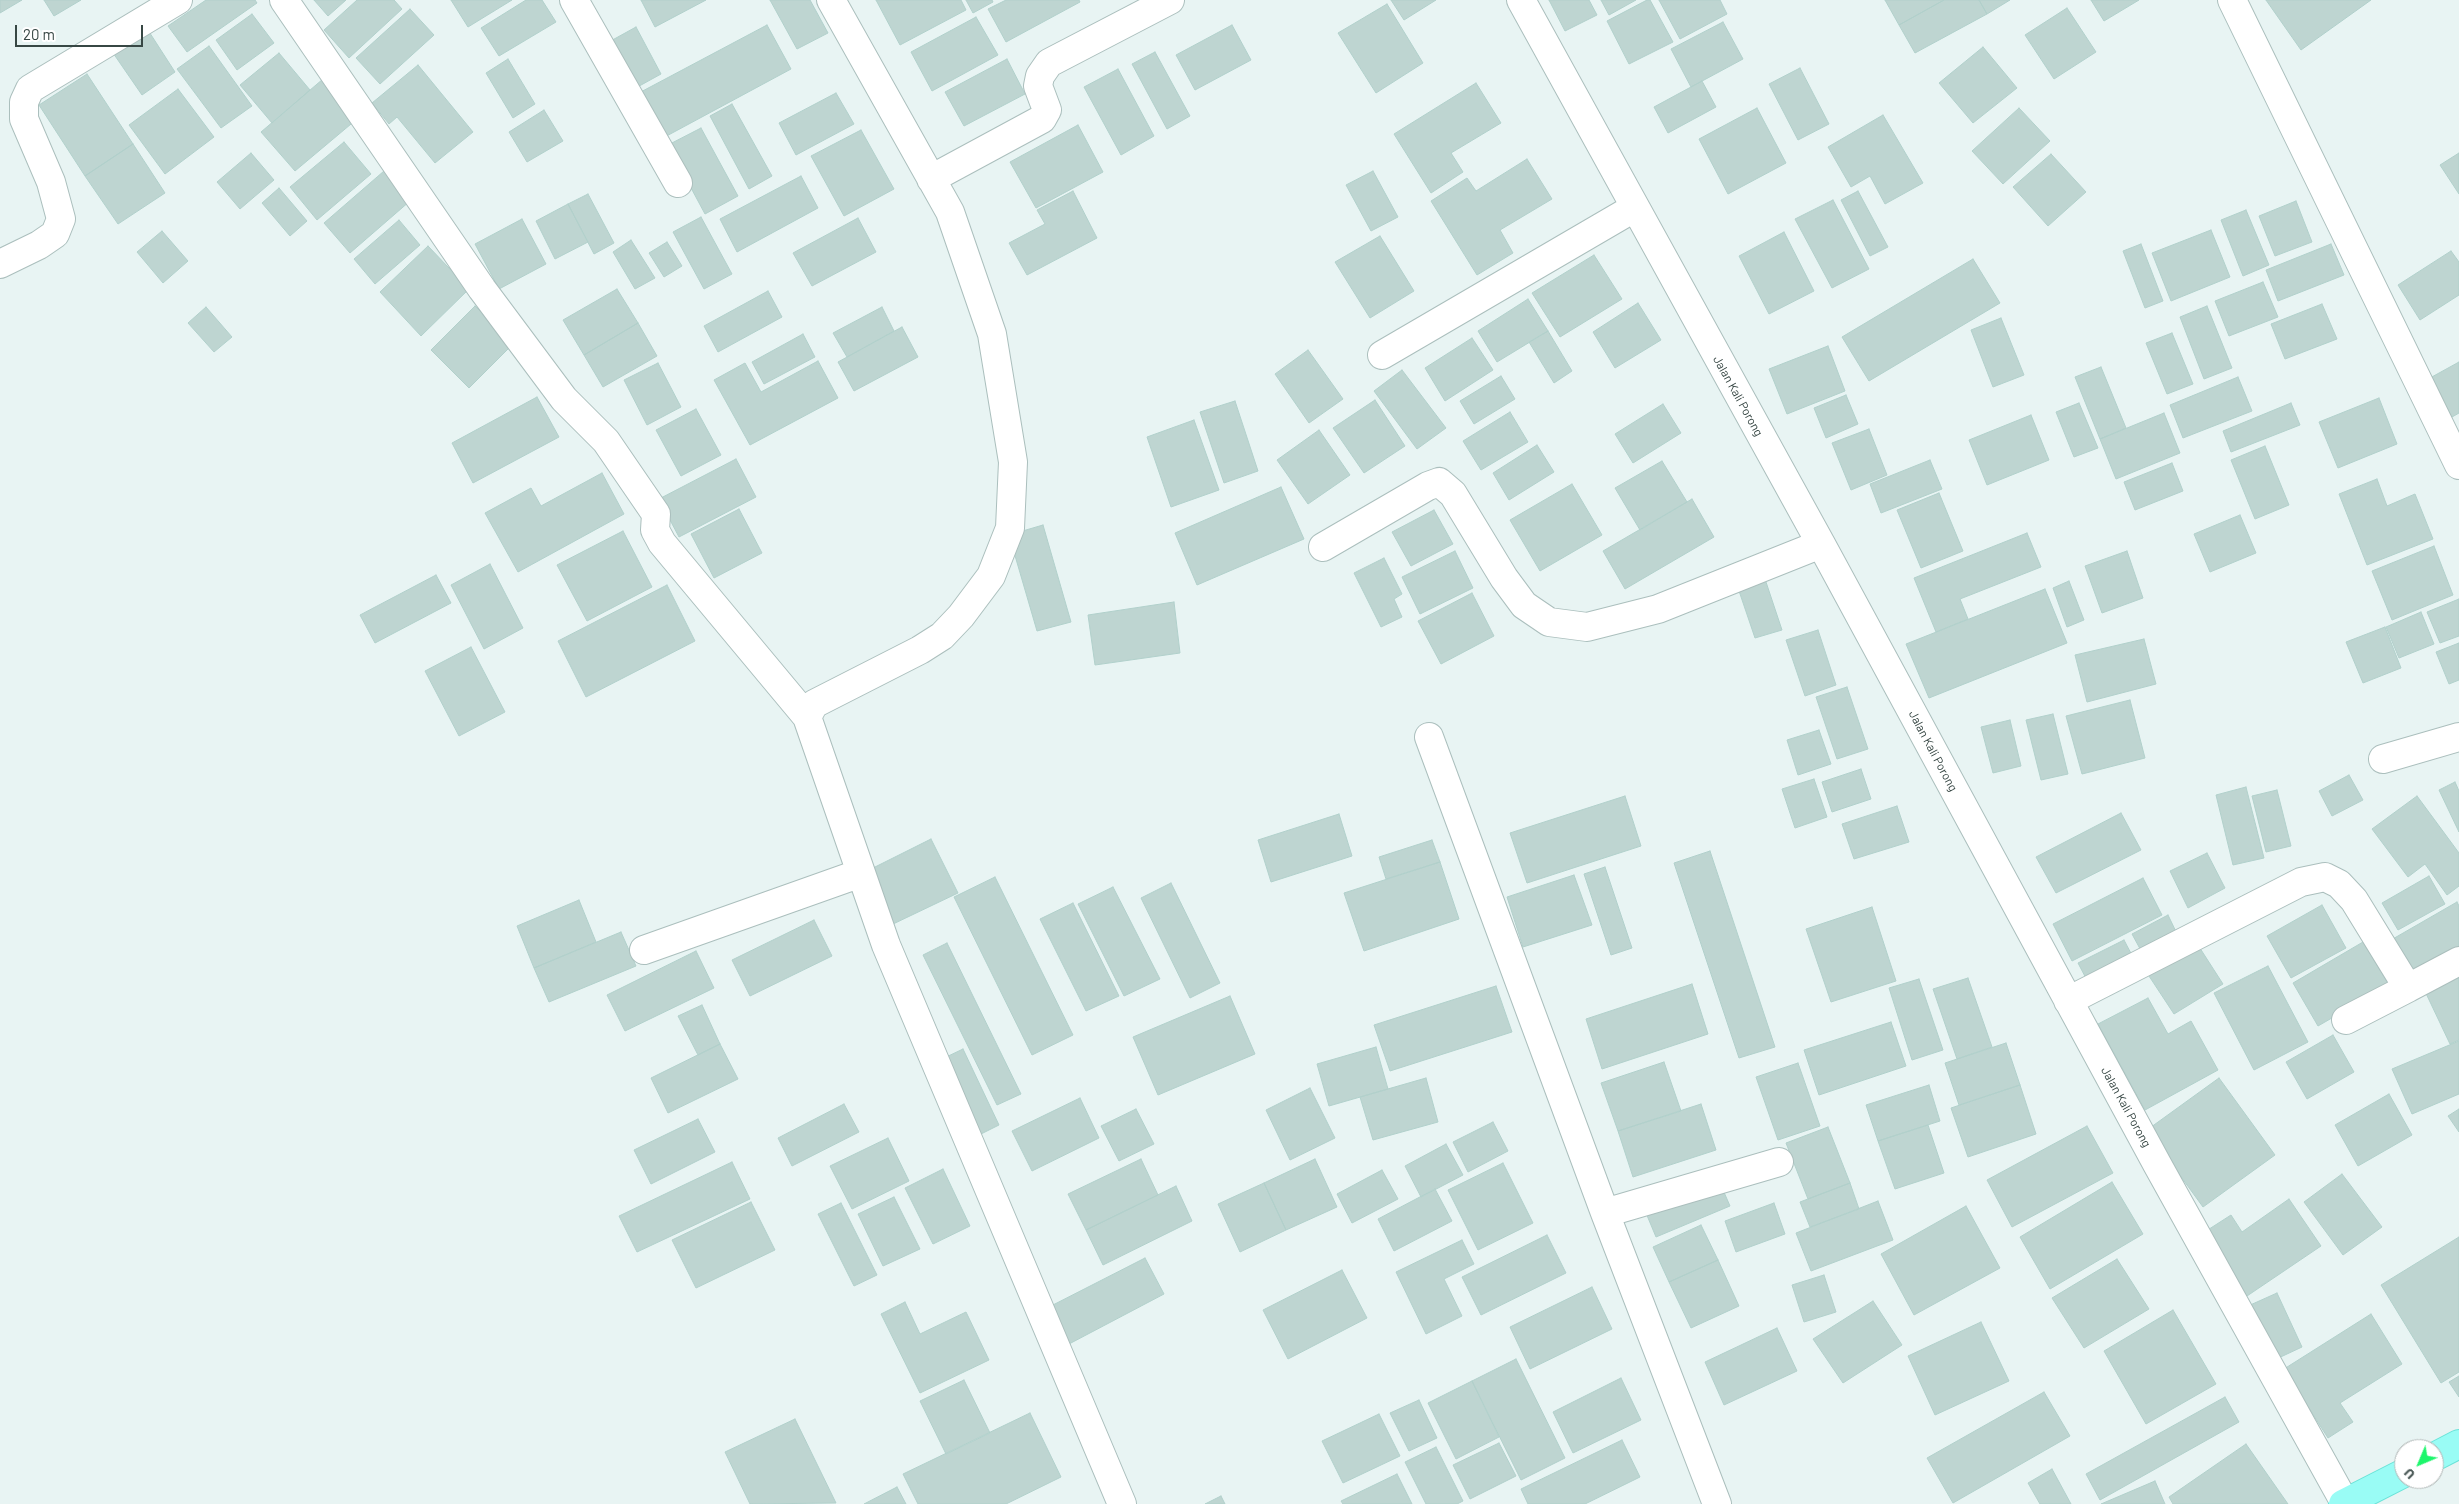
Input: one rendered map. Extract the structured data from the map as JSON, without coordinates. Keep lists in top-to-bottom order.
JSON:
{
  "streets": {
    "street": ["Jalan Kali Porong"]
  },
  "scale_bar": "20 m",
  "north": "bottom left"
}
